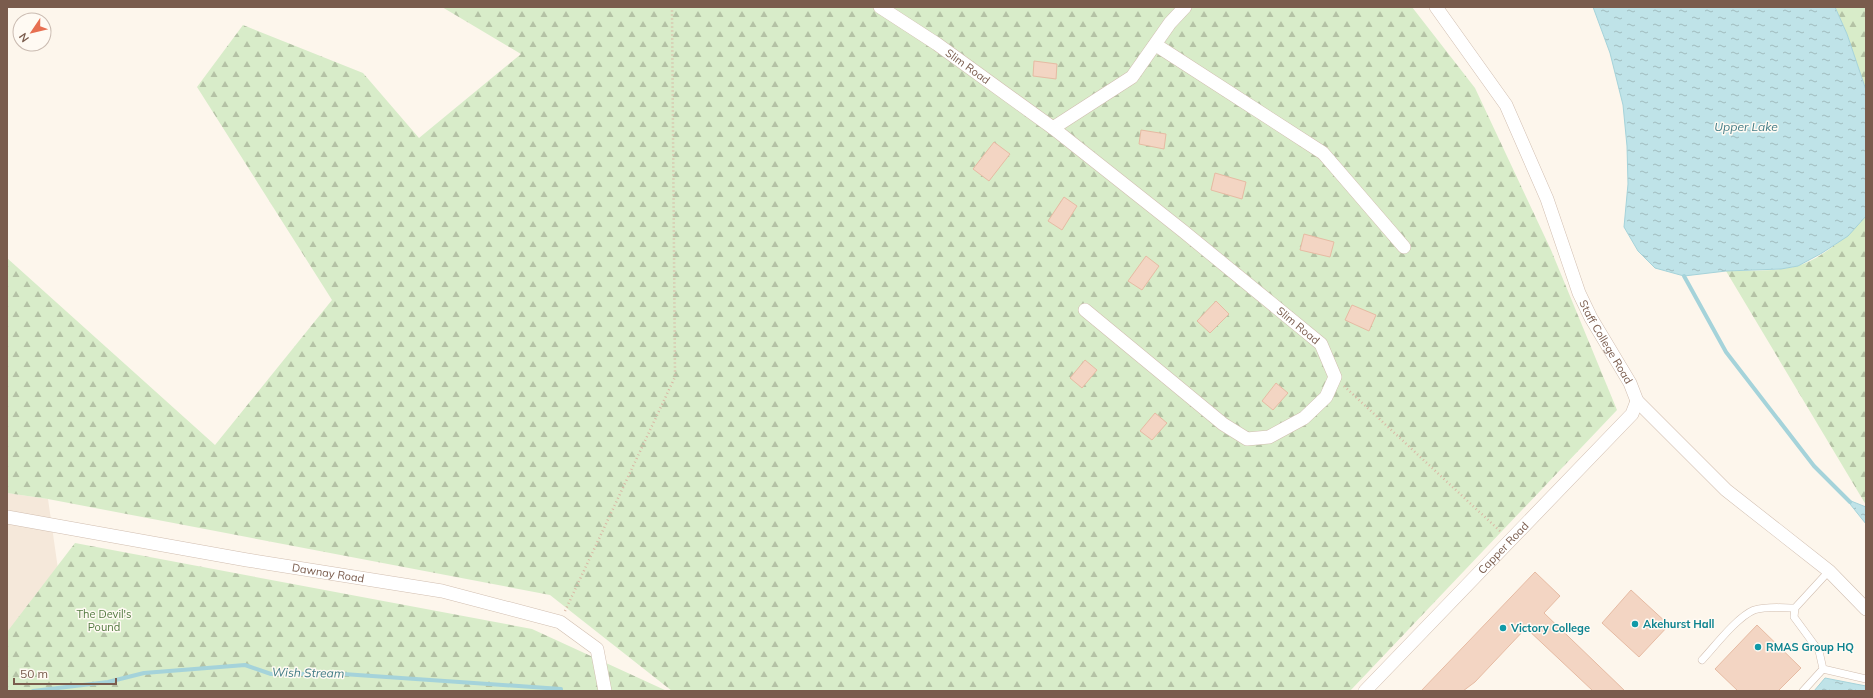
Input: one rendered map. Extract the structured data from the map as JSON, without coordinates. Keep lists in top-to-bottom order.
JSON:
{
  "streets": {
    "street": [
      "Slim Road",
      "Staff College Road",
      "Capper Road",
      "Dawnay Road"
    ]
  },
  "crossings": [
    ["Staff College Road", "Capper Road"]
  ],
  "water": ["Upper Lake", "Wish Stream"],
  "parks": ["The Devil's Pound"],
  "places": ["Akehurst Hall", "Victory College", "RMAS Group HQ"],
  "scale_bar": "50 m",
  "north": "bottom left"
}
